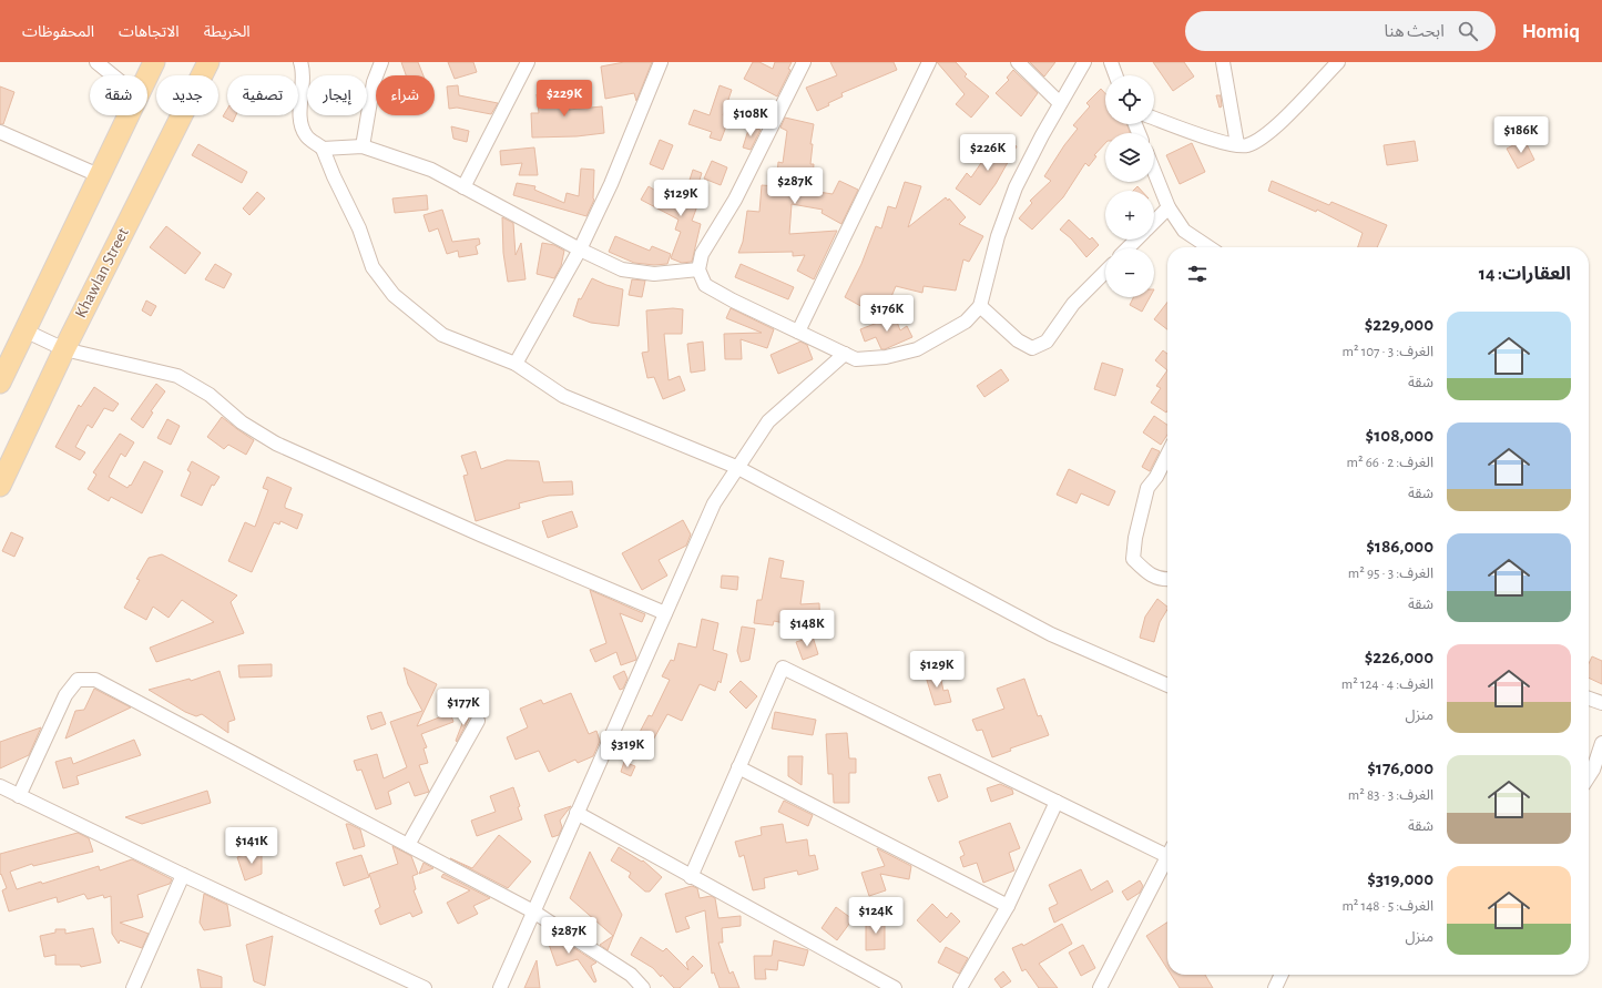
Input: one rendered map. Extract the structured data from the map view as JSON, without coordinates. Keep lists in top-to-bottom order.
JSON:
{
  "streets": {
    "main road": ["Khawlan Street"]
  },
  "page": {
    "header": "Homiq",
    "search": "ابحث هنا",
    "nav": ["الخريطة", "الاتجاهات", "المحفوظات"],
    "map_buttons": ["+", "−"],
    "chip": [
      "شراء",
      "إيجار",
      "تصفية",
      "جديد",
      "شقة"
    ],
    "price": [
      "$229K",
      "$108K",
      "$186K",
      "$226K",
      "$287K",
      "$129K",
      "$176K",
      "$148K",
      "$129K",
      "$177K",
      "$319K",
      "$141K",
      "$124K",
      "$287K"
    ],
    "heading": "العقارات: 14",
    "list": [
      {
        "name": "$229,000",
        "note": "الغرف: 3 · 107 m² · شقة"
      },
      {
        "name": "$108,000",
        "note": "الغرف: 2 · 66 m² · شقة"
      },
      {
        "name": "$186,000",
        "note": "الغرف: 3 · 95 m² · شقة"
      },
      {
        "name": "$226,000",
        "note": "الغرف: 4 · 124 m² · منزل"
      },
      {
        "name": "$176,000",
        "note": "الغرف: 3 · 83 m² · شقة"
      },
      {
        "name": "$319,000",
        "note": "الغرف: 5 · 148 m² · منزل"
      }
    ]
  }
}
